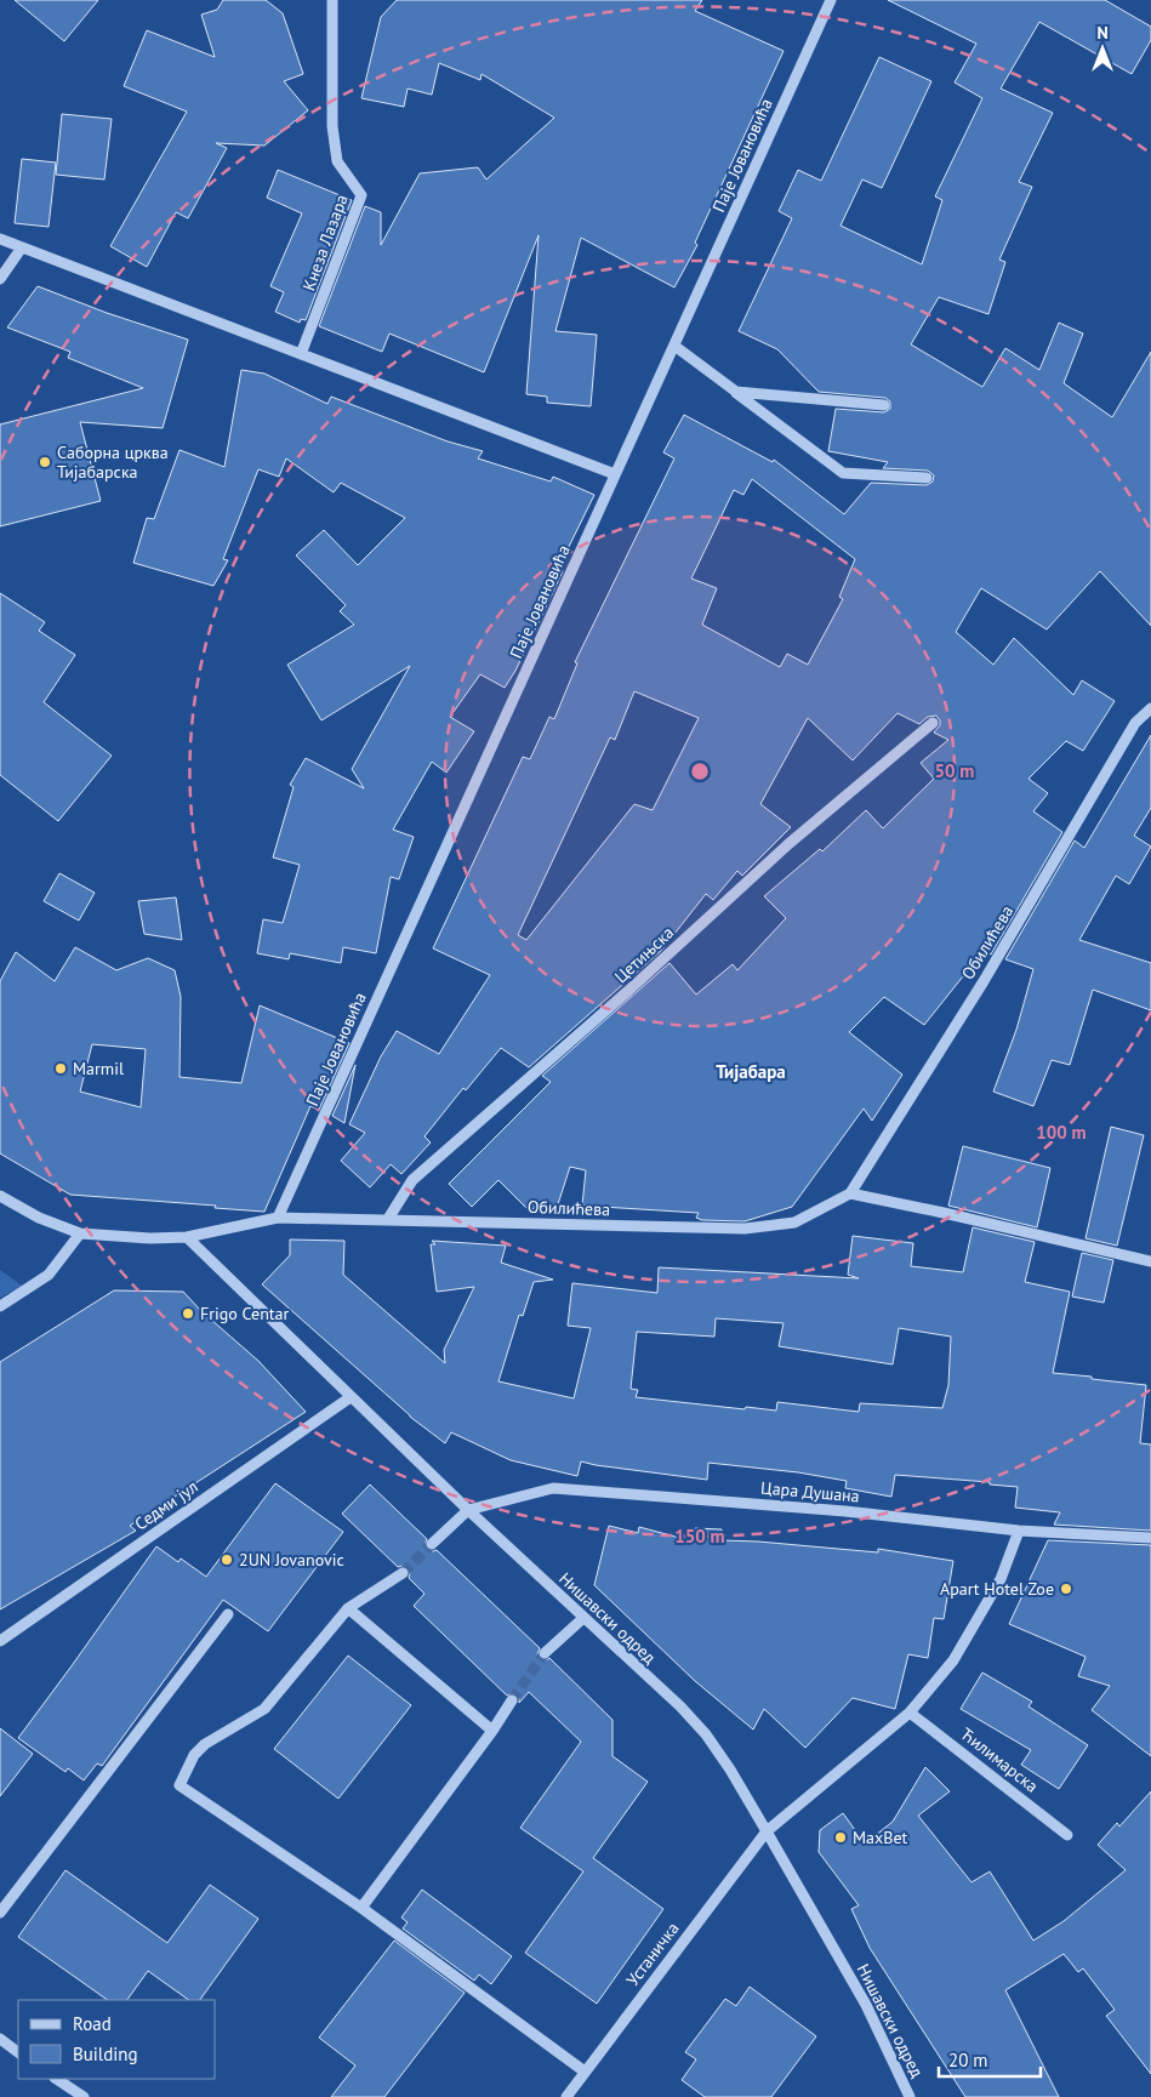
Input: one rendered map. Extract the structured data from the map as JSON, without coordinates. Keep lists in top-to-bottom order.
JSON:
{
  "streets": {
    "street": [
      "Паје Јовановића",
      "Кнеза Лазара",
      "Обилићева",
      "Цетињска",
      "Цара Душана",
      "Седми јул",
      "Нишавски одред",
      "Ћилимарска",
      "Устаничка"
    ]
  },
  "crossings": [
    ["Паје Јовановића", "Обилићева"],
    ["Обилићева", "Цетињска"],
    ["Обилићева", "Нишавски одред"],
    ["Цара Душана", "Нишавски одред"],
    ["Седми јул", "Нишавски одред"],
    ["Нишавски одред", "Устаничка"]
  ],
  "districts": ["Тијабара"],
  "places": [
    "Саборна црква Тијабарска",
    "Marmil",
    "Frigo Centar",
    "2UN Jovanovic",
    "Apart Hotel Zoe",
    "MaxBet"
  ],
  "legend": ["Road", "Building"],
  "scale_bar": "20 m",
  "north": "top",
  "rings": ["50 m", "100 m", "150 m"]
}
